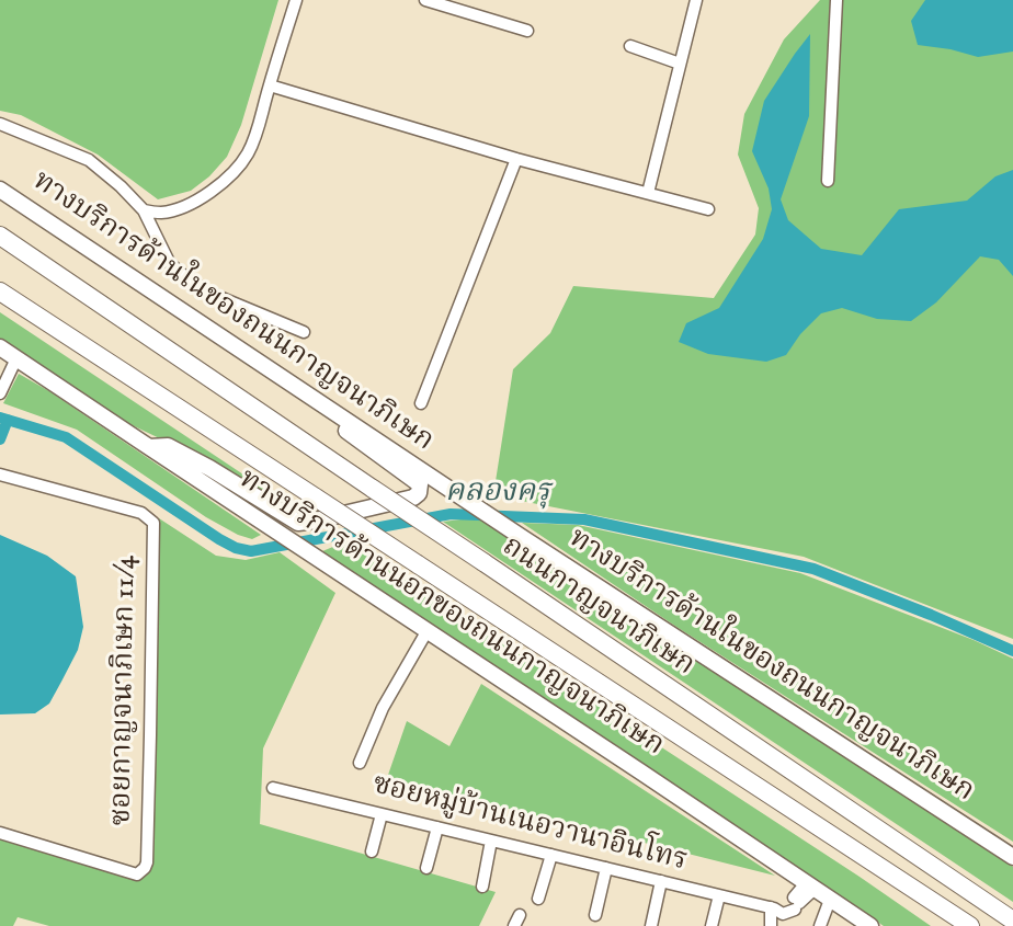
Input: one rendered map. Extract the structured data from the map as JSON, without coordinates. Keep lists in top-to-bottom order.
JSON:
{
  "streets": {
    "highway": ["ถนนกาญจนาภิเษก"],
    "main road": ["ทางบริการด้านในของถนนกาญจนาภิเษก", "ทางบริการด้านนอกของถนนกาญจนาภิเษก"],
    "street": ["ซอยกาญจนาภิเษก 11/4", "ซอยหมู่บ้านเนอวานาอินโทร"]
  },
  "water": ["คลองครุ"]
}
